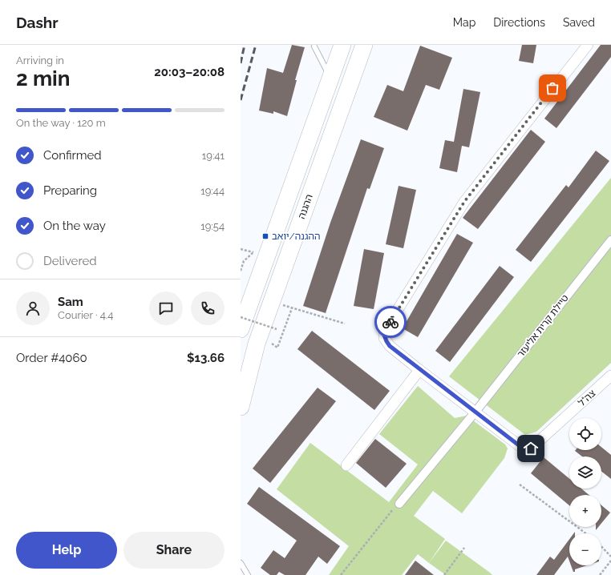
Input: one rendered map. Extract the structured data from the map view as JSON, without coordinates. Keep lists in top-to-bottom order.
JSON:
{
  "streets": {
    "highway": ["ההגנה"],
    "street": ["טיילת קרית אליעזר", "צה\"ל"]
  },
  "crossings": [
    ["טיילת קרית אליעזר", "צה\"ל"]
  ],
  "places": {
    "transit": ["ההגנה/יואב"]
  },
  "page": {
    "header": "Dashr",
    "nav": ["Map", "Directions", "Saved"],
    "heading": ["2 min", "Arriving in", "20:03–20:08"],
    "panel": [
      "Sam",
      "Courier · 4.4",
      "Order #4060",
      "$13.66"
    ],
    "bar": "On the way · 120 m",
    "list": [
      ["Confirmed", "19:41"],
      ["Preparing", "19:44"],
      ["On the way", "19:54"],
      "Delivered"
    ],
    "map_buttons": ["+", "−"],
    "buttons": ["Help", "Share"]
  }
}
